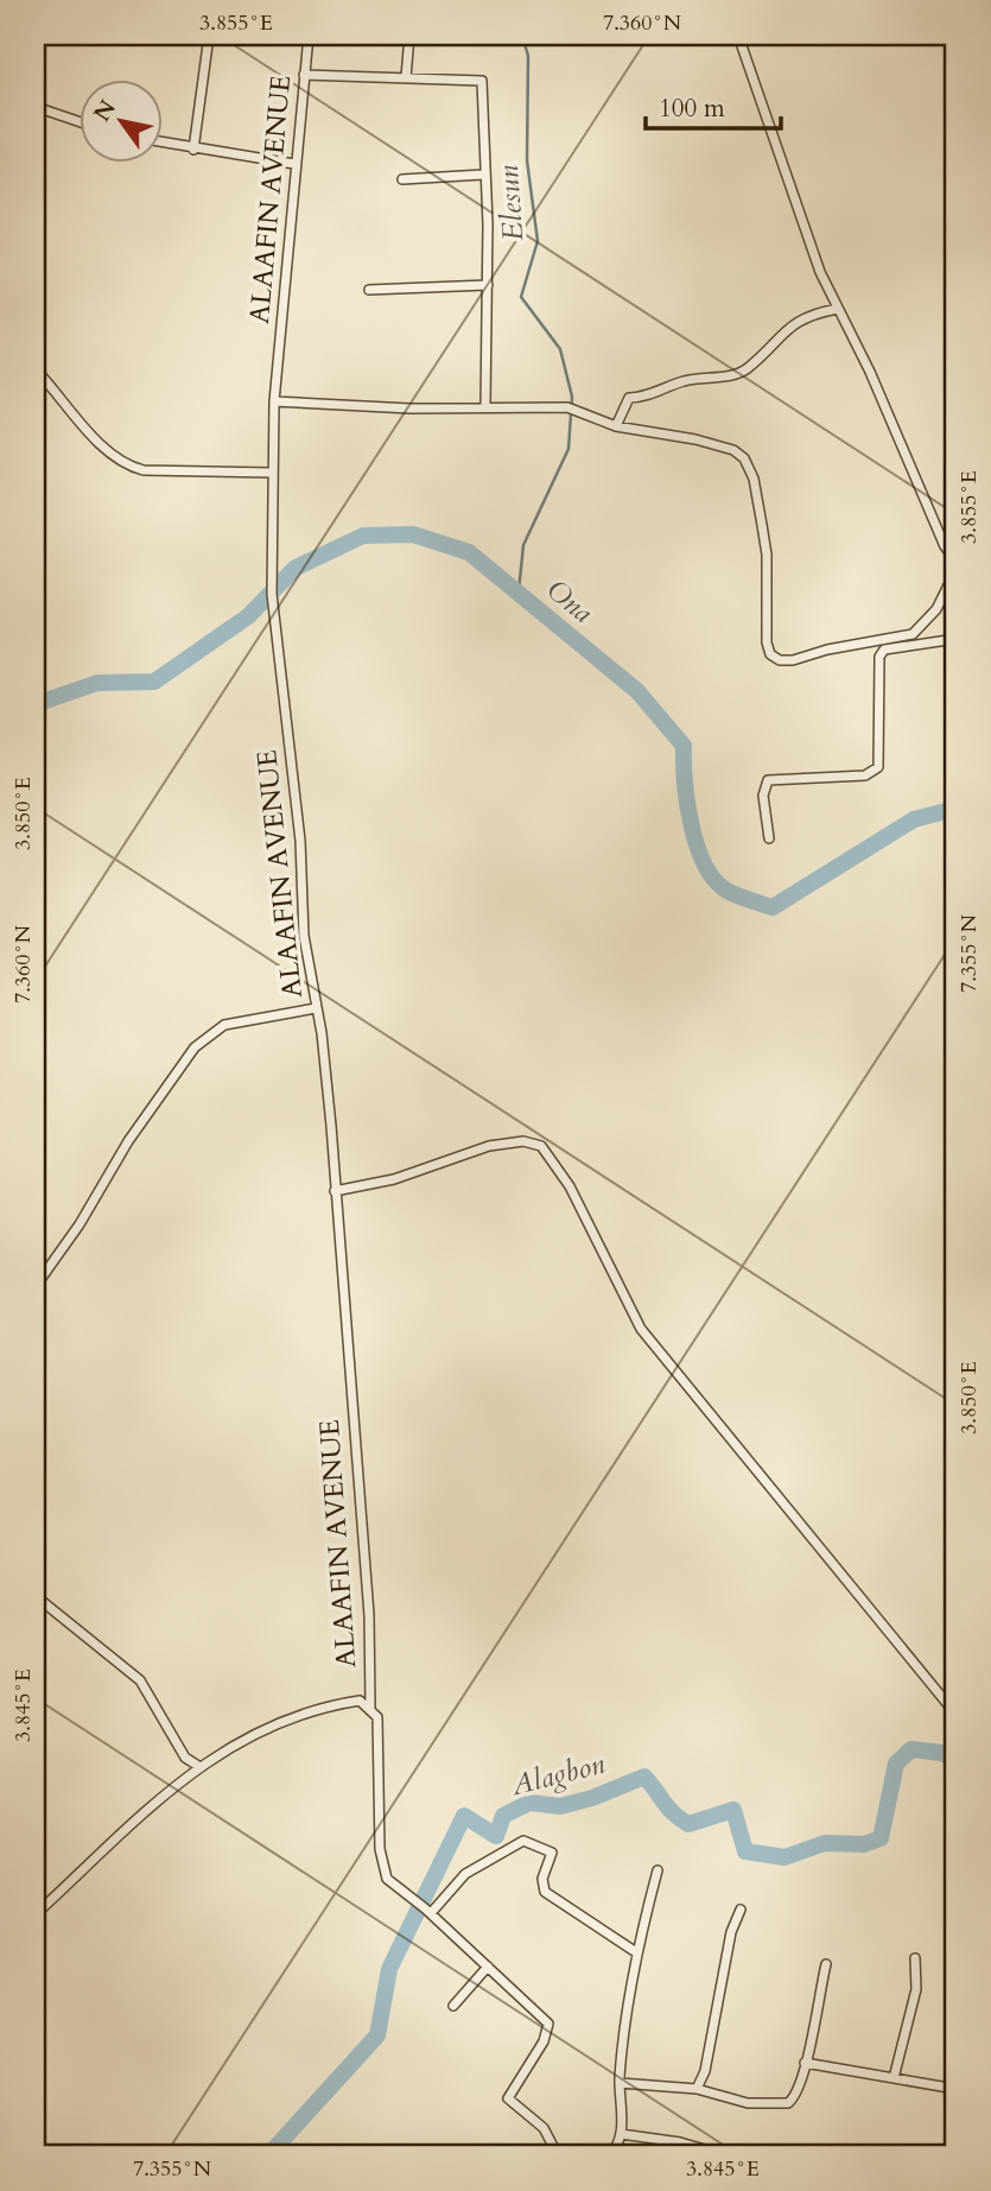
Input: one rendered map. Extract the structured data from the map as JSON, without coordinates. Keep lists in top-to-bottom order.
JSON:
{
  "streets": {
    "street": ["ALAAFIN AVENUE"]
  },
  "water": ["Elesun", "Ona", "Alagbon"],
  "scale_bar": "100 m",
  "north": "top left",
  "coordinates": [
    "3.855°E",
    "7.360°N",
    "3.850°E",
    "7.355°N",
    "3.845°E"
  ]
}
